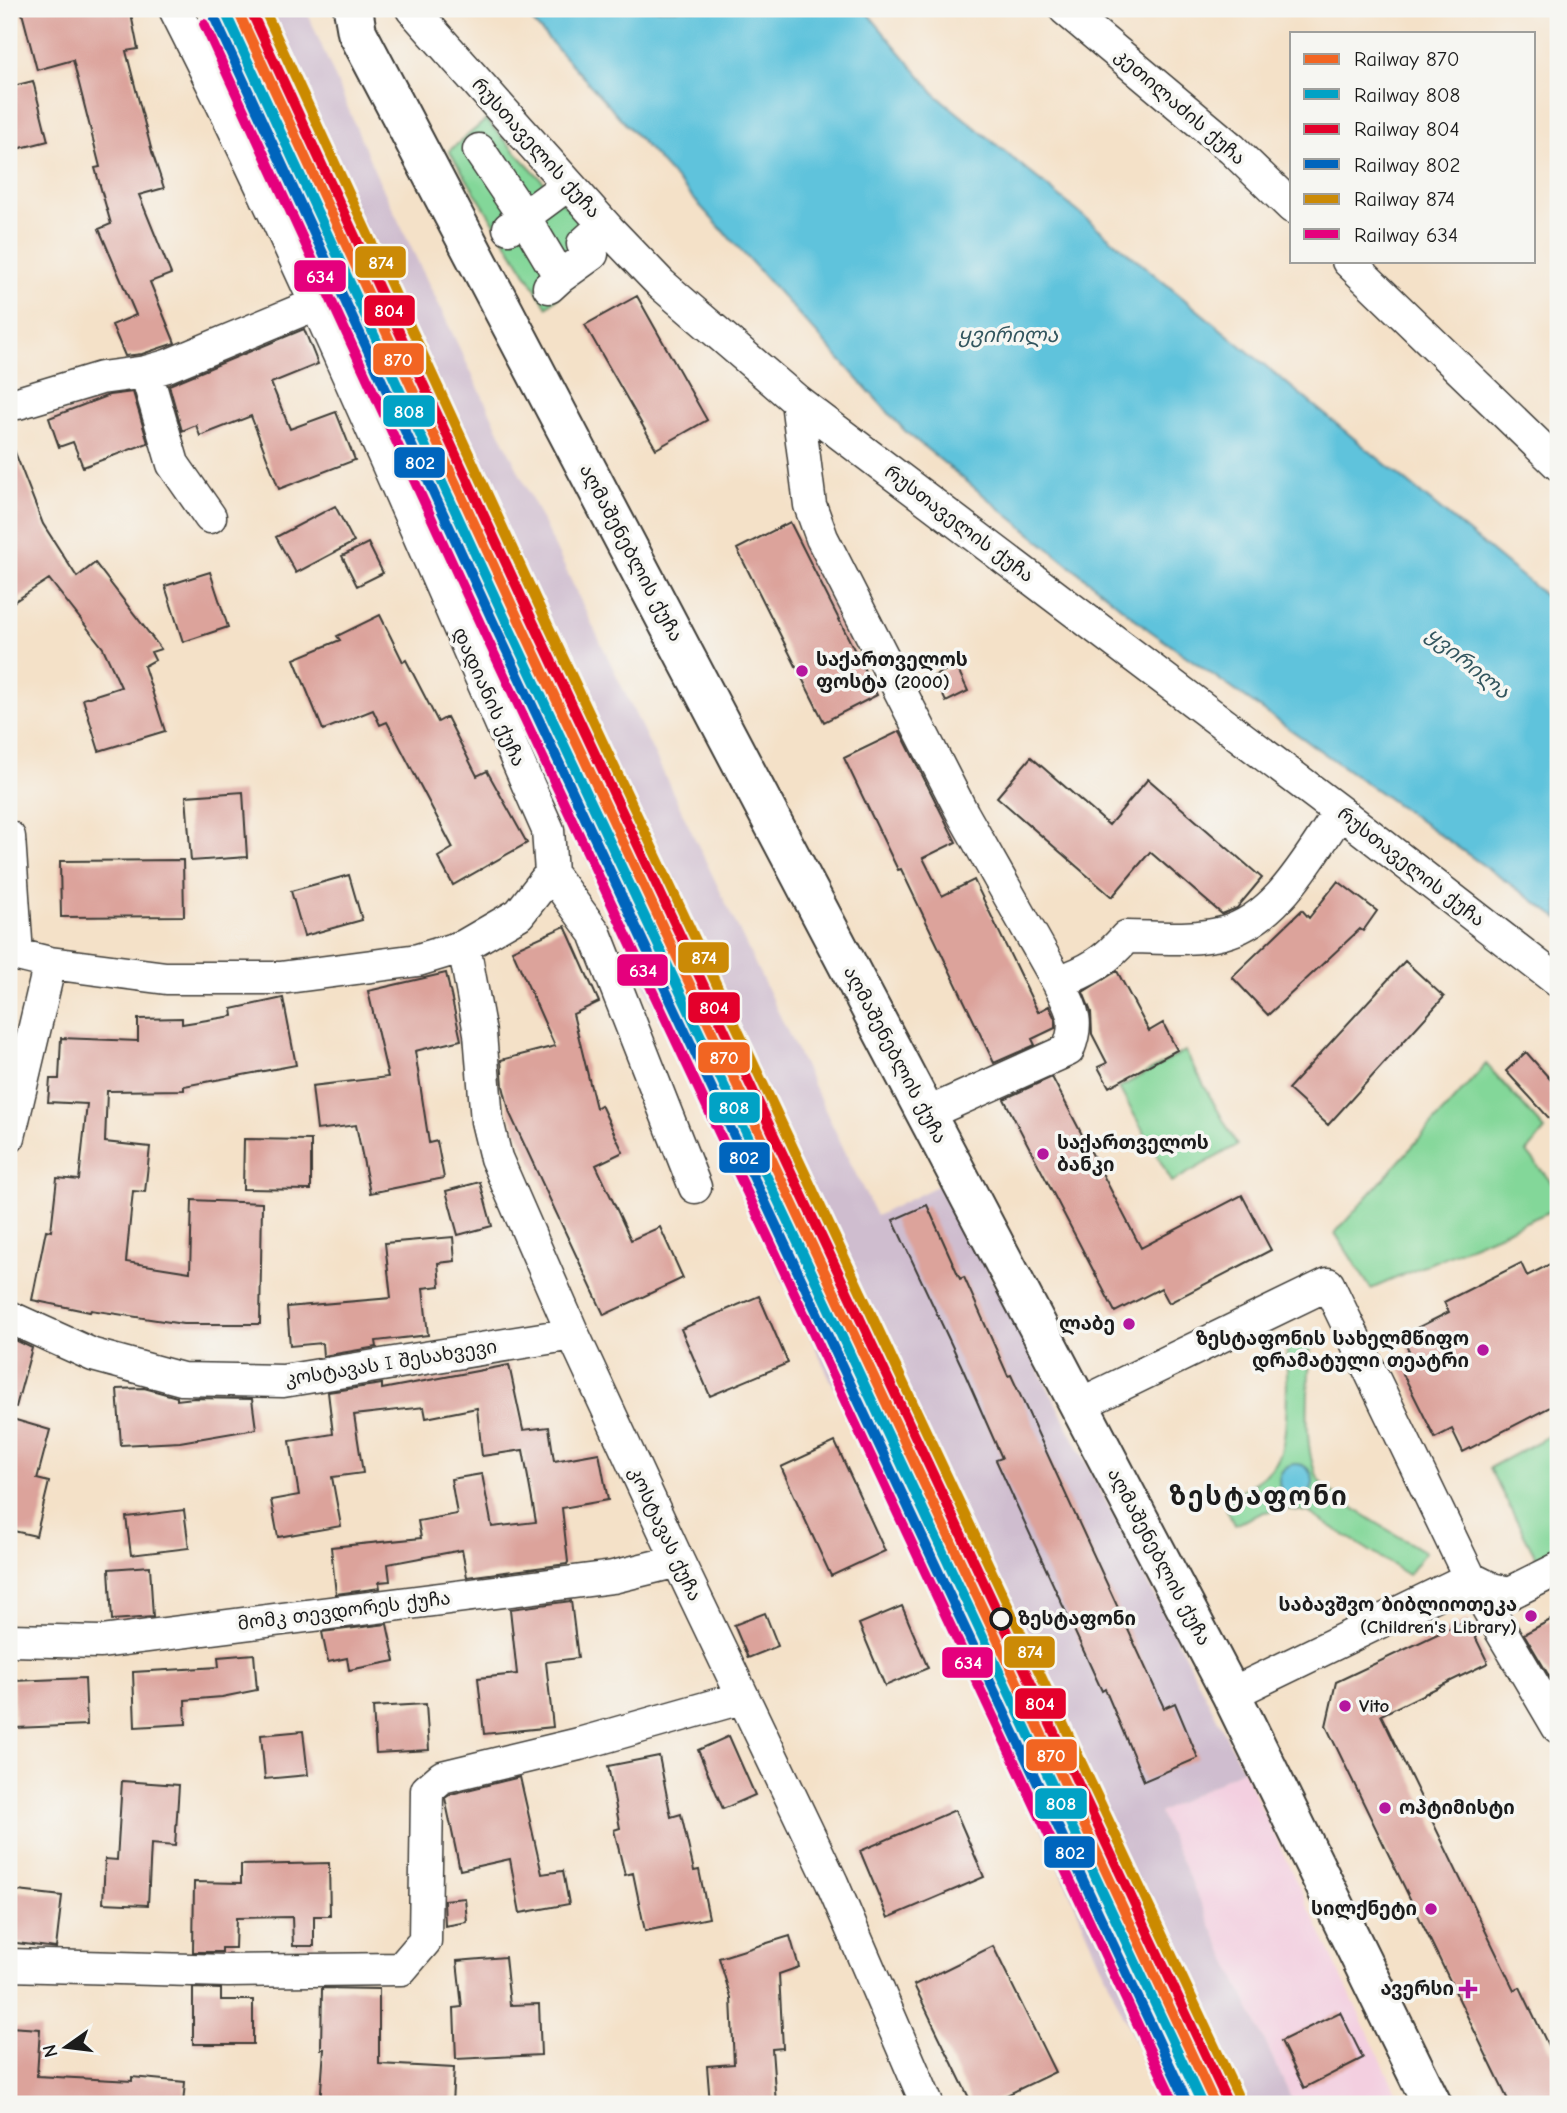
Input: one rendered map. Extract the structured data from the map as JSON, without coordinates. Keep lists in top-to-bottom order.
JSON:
{
  "streets": {
    "main road": ["აღმაშენებლის ქუჩა"],
    "street": [
      "კეთილაძის ქუჩა",
      "რუსთაველის ქუჩა",
      "დადიანის ქუჩა",
      "კოსტავას I შესახვევი",
      "კოსტავას ქუჩა",
      "მომკ თევდორეს ქუჩა"
    ]
  },
  "crossings": [
    ["კოსტავას I შესახვევი", "კოსტავას ქუჩა"],
    ["კოსტავას ქუჩა", "მომკ თევდორეს ქუჩა"]
  ],
  "districts": ["ზესტაფონი"],
  "water": ["ყვირილა"],
  "places": {
    "other": [
      "საქართველოს ფოსტა (2000)",
      "საქართველოს ბანკი",
      "ლაბე",
      "ზესტაფონის სახელმწიფო დრამატული თეატრი",
      "საბავშვო ბიბლიოთეკა (Children's Library)",
      "ზესტაფონი",
      "Vito",
      "ოპტიმისტი",
      "სილქნეტი"
    ],
    "health": ["ავერსი"]
  },
  "lines": [
    "rail line 870",
    "rail line 804",
    "rail line 874",
    "rail line 808",
    "rail line 802",
    "rail line 634"
  ],
  "legend": [
    "Railway 870",
    "Railway 808",
    "Railway 804",
    "Railway 802",
    "Railway 874",
    "Railway 634"
  ],
  "north": "left"
}
